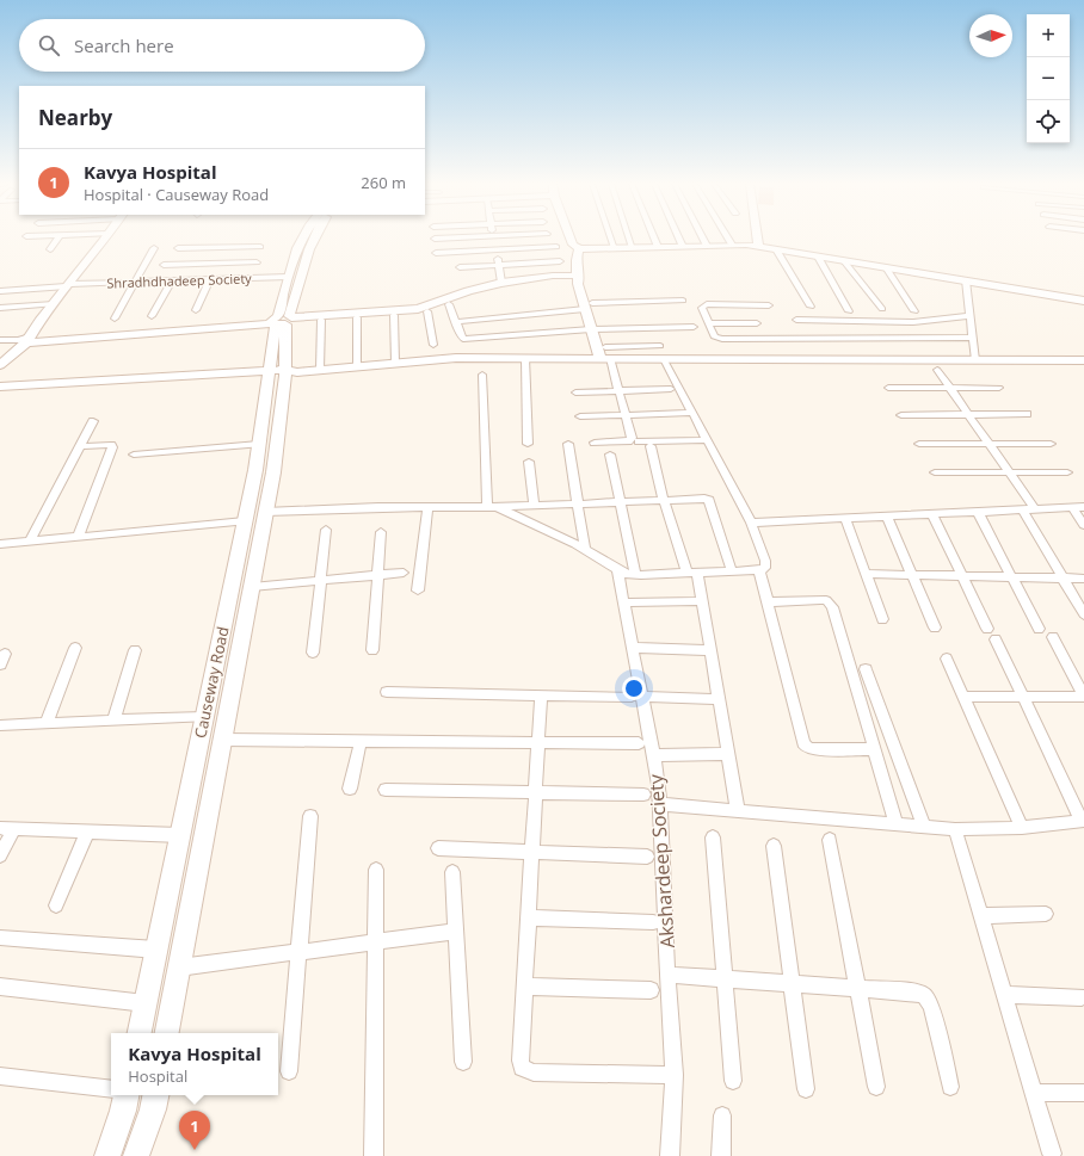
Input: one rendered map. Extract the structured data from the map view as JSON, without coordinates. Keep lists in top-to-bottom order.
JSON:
{
  "streets": {
    "street": ["Shradhdhadeep Society", "Causeway Road", "Akshardeep Society"]
  },
  "crossings": [
    ["Shradhdhadeep Society", "Causeway Road"]
  ],
  "north": "right",
  "page": {
    "map_buttons": ["+", "−"],
    "search": "Search here",
    "heading": "Nearby",
    "list": [
      {
        "mark": "1",
        "name": "Kavya Hospital",
        "note": "Hospital · Causeway Road",
        "value": "260 m"
      }
    ],
    "popup": ["Kavya Hospital", "Hospital"],
    "pins": "1"
  }
}
